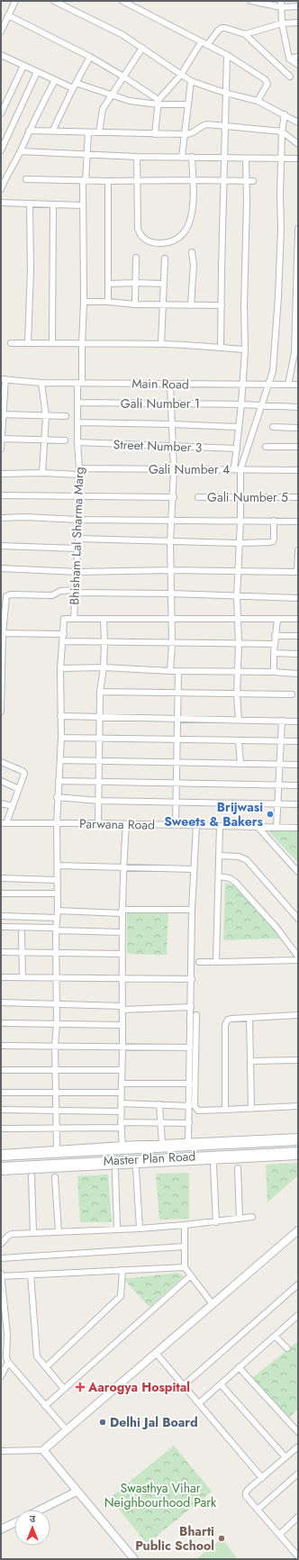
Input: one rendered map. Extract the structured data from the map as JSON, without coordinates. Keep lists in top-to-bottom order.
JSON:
{
  "streets": {
    "main road": ["Master Plan Road"],
    "street": [
      "Main Road",
      "Gali Number 1",
      "Street Number 3",
      "Gali Number 4",
      "Gali Number 5",
      "Bhisham Lal Sharma Marg",
      "Parwana Road"
    ]
  },
  "crossings": [
    ["Main Road", "Bhisham Lal Sharma Marg"],
    ["Gali Number 1", "Bhisham Lal Sharma Marg"],
    ["Street Number 3", "Bhisham Lal Sharma Marg"],
    ["Gali Number 4", "Bhisham Lal Sharma Marg"]
  ],
  "parks": ["Swasthya Vihar Neighbourhood Park"],
  "places": {
    "other": ["Brijwasi Sweets & Bakers", "Delhi Jal Board", "Bharti Public School"],
    "health": ["Aarogya Hospital"]
  },
  "north": "top"
}
